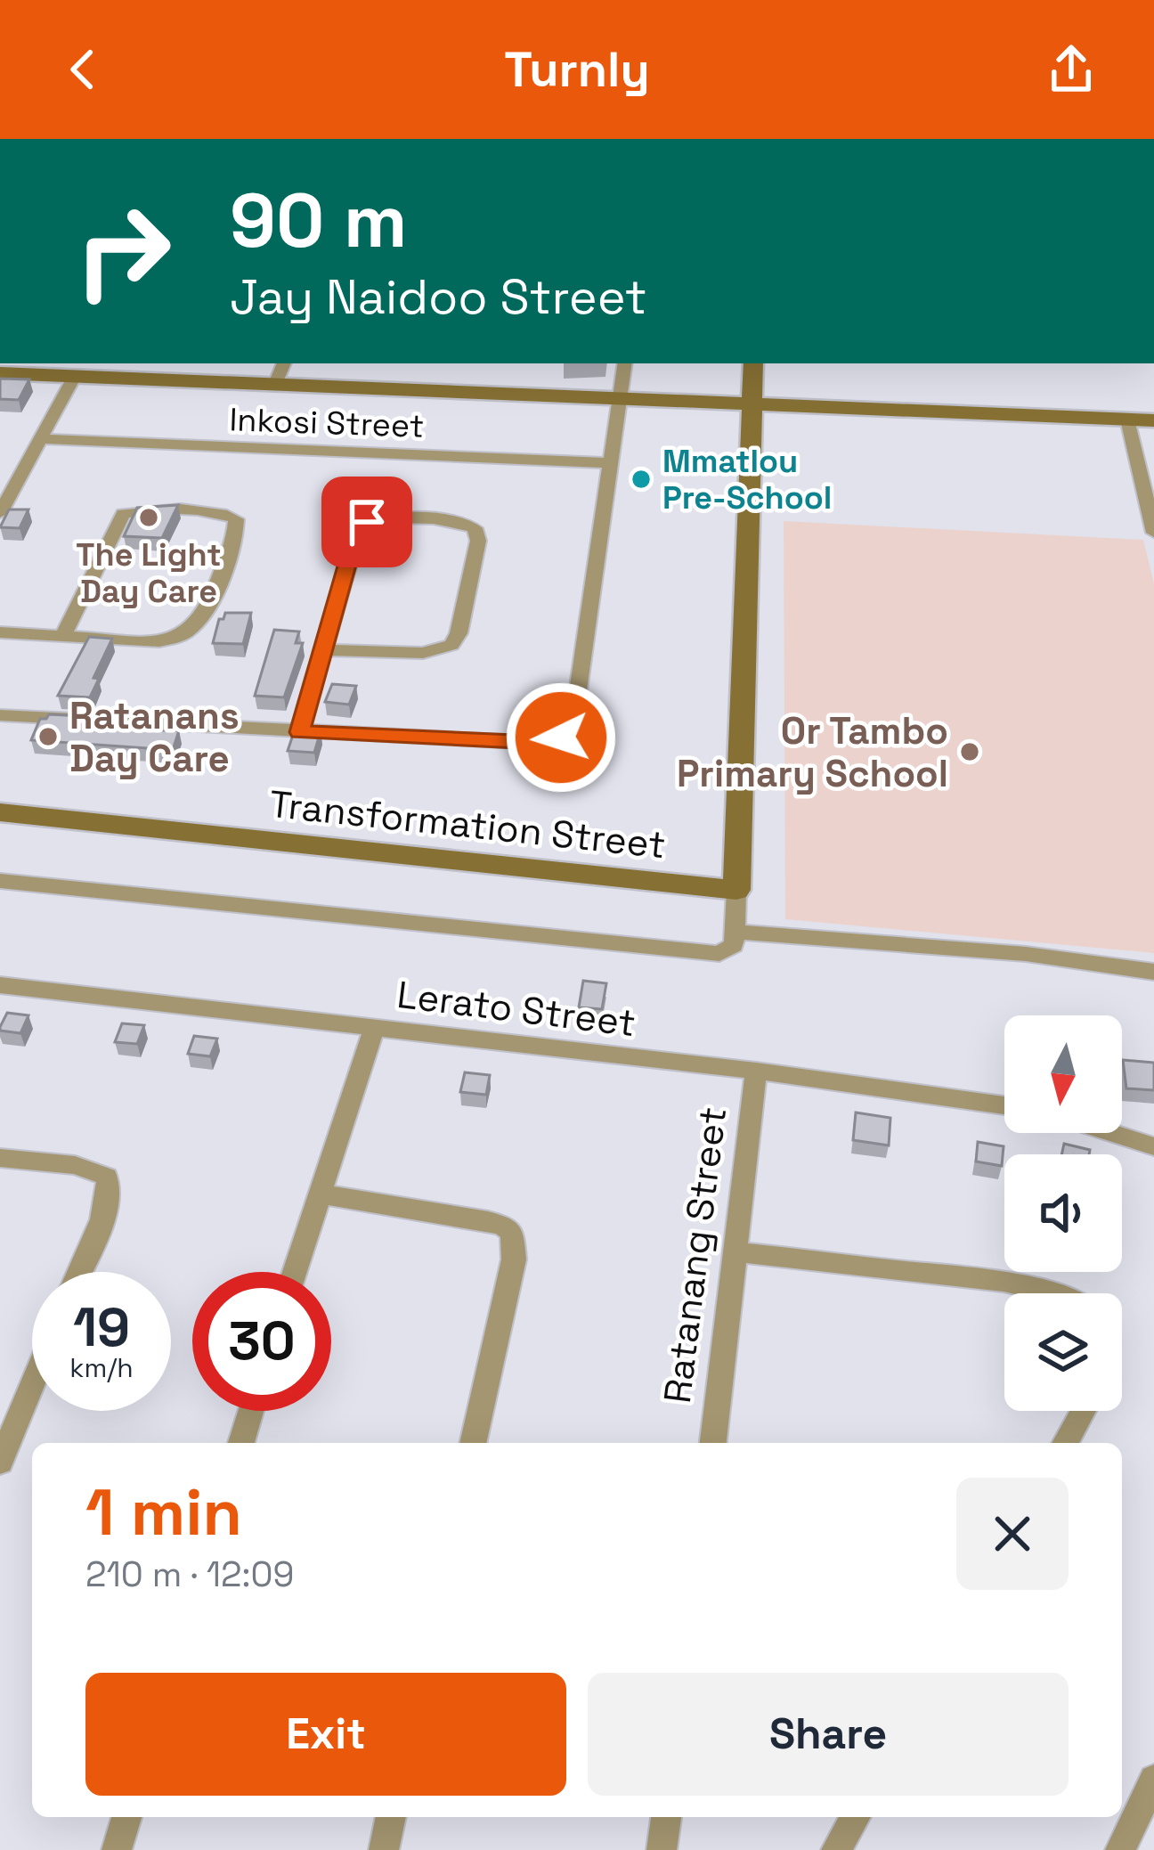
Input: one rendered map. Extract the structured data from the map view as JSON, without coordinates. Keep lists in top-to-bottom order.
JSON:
{
  "streets": {
    "street": [
      "Inkosi Street",
      "Transformation Street",
      "Lerato Street",
      "Ratanang Street"
    ]
  },
  "crossings": [
    ["Lerato Street", "Ratanang Street"]
  ],
  "places": [
    "Mmatlou Pre-School",
    "The Light Day Care",
    "Ratanans Day Care",
    "Or Tambo Primary School"
  ],
  "north": "bottom",
  "page": {
    "header": "Turnly",
    "turn": ["90 m", "Jay Naidoo Street"],
    "speed": "19 km/h",
    "limit": "30",
    "heading": ["1 min", "210 m · 12:09"],
    "buttons": ["Exit", "Share"]
  }
}
